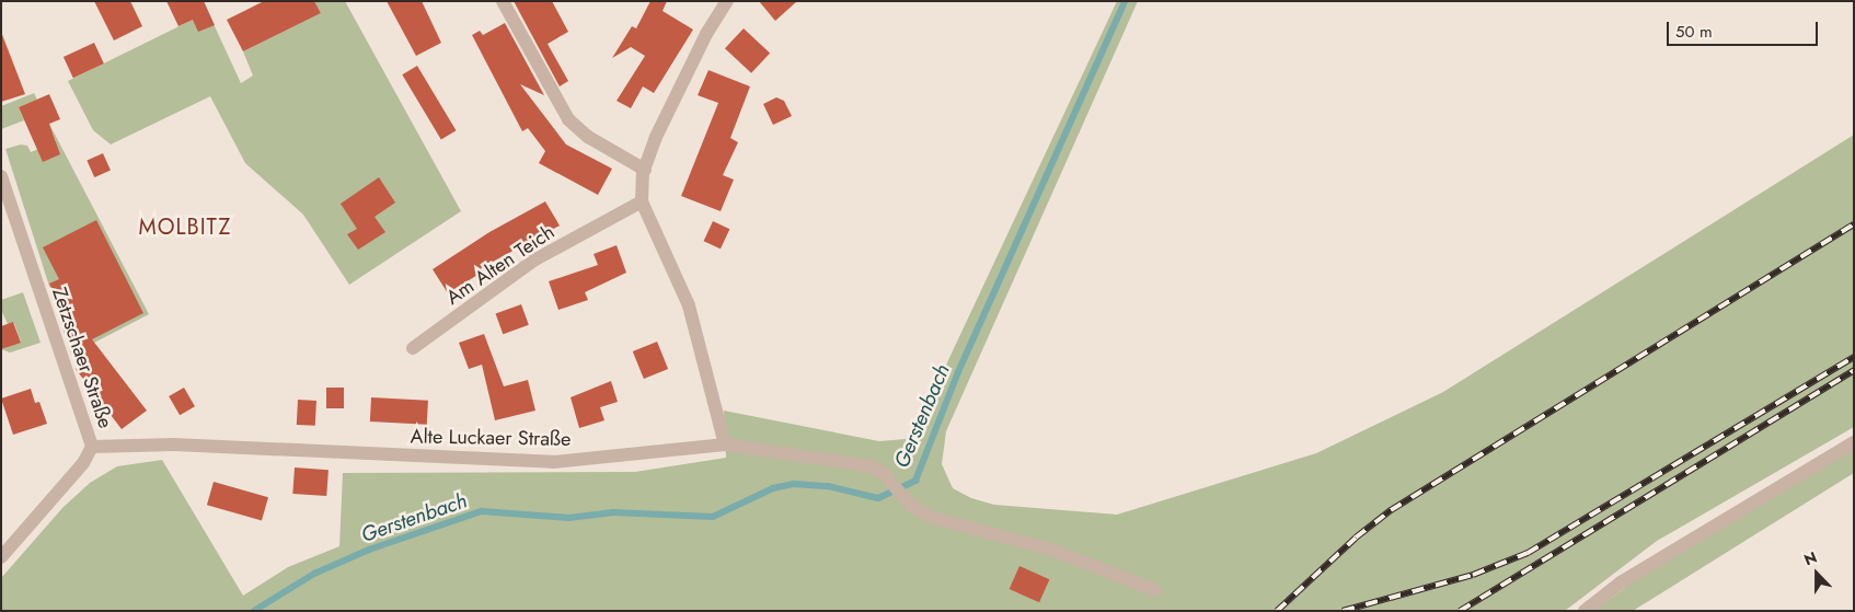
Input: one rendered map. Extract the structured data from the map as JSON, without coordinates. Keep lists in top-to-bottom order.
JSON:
{
  "streets": {
    "street": ["Am Alten Teich", "Zetzschaer Straße", "Alte Luckaer Straße"]
  },
  "crossings": [
    ["Zetzschaer Straße", "Alte Luckaer Straße"]
  ],
  "districts": ["MOLBITZ"],
  "water": ["Gerstenbach"],
  "scale_bar": "50 m",
  "north": "top"
}
